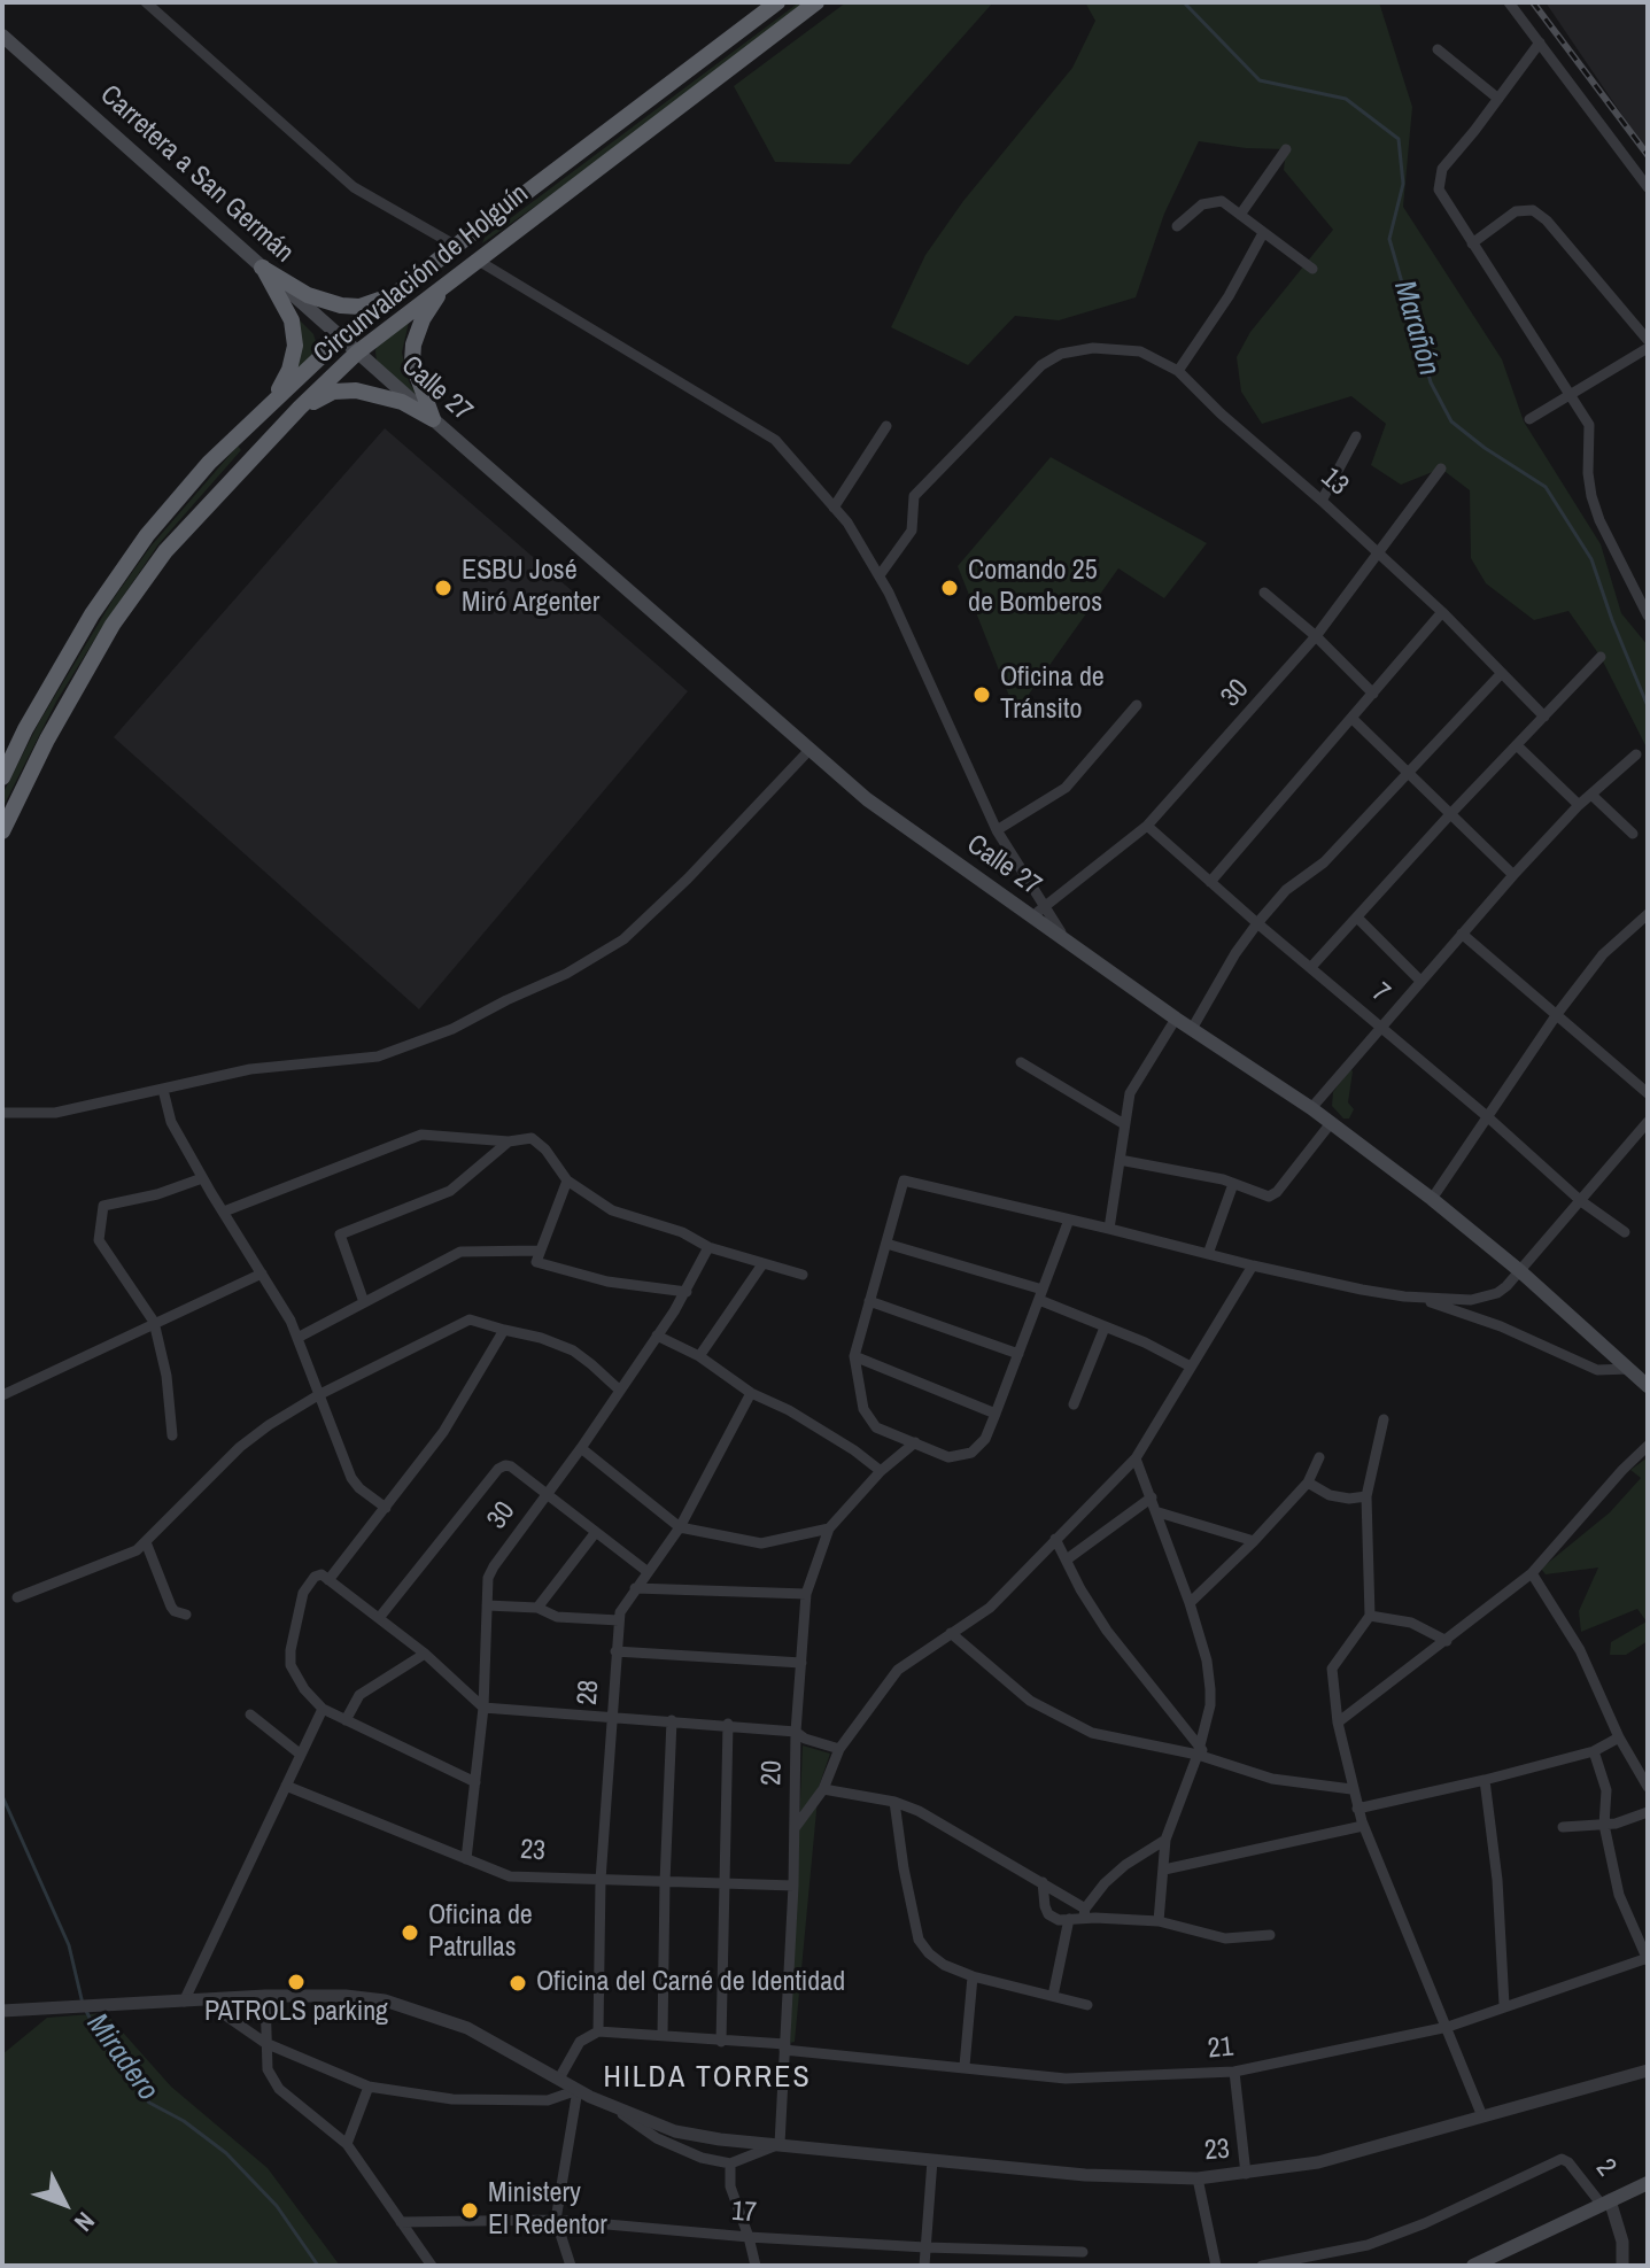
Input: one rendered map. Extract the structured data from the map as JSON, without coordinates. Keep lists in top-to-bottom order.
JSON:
{
  "streets": {
    "highway": ["Circunvalación de Holguín"],
    "main road": ["Carretera a San Germán", "Calle 27"],
    "street": [
      "13",
      "30",
      "7",
      "28",
      "20",
      "23",
      "21",
      "2",
      "17"
    ]
  },
  "crossings": [
    ["Carretera a San Germán", "Circunvalación de Holguín"],
    ["Carretera a San Germán", "Calle 27"],
    ["Circunvalación de Holguín", "Calle 27"],
    ["Calle 27", "30"],
    ["13", "30"],
    ["30", "7"],
    ["30", "23"],
    ["28", "23"],
    ["28", "21"],
    ["20", "23"],
    ["20", "21"]
  ],
  "districts": ["HILDA TORRES"],
  "water": ["Marañón", "Miradero"],
  "places": [
    "ESBU José Miró Argenter",
    "Comando 25 de Bomberos",
    "Oficina de Tránsito",
    "Oficina de Patrullas",
    "PATROLS parking",
    "Oficina del Carné de Identidad",
    "Ministery El Redentor"
  ],
  "north": "bottom right"
}
